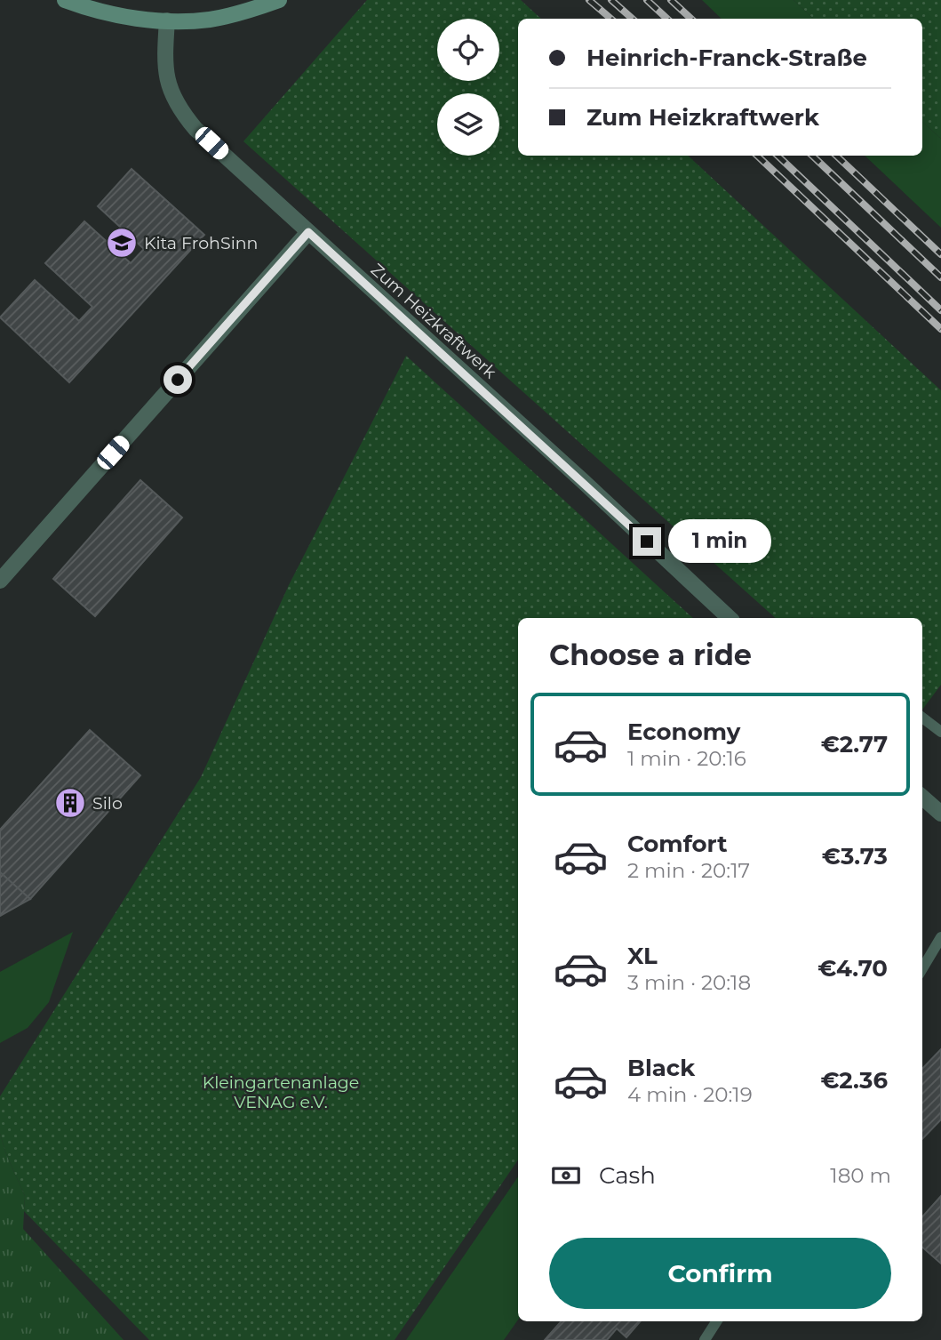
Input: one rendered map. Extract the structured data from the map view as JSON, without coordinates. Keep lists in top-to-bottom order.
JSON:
{
  "streets": {
    "street": ["Zum Heizkraftwerk"]
  },
  "parks": ["Kleingartenanlage VENAG e.V."],
  "places": {
    "school or university": ["Kita FrohSinn"],
    "building": ["Silo"]
  },
  "page": {
    "banner": ["Heinrich-Franck-Straße", "Zum Heizkraftwerk"],
    "bubble": "1 min",
    "heading": "Choose a ride",
    "list": [
      {
        "name": "Economy",
        "note": "1 min · 20:16",
        "value": "€2.77"
      },
      {
        "name": "Comfort",
        "note": "2 min · 20:17",
        "value": "€3.73"
      },
      {
        "name": "XL",
        "note": "3 min · 20:18",
        "value": "€4.70"
      },
      {
        "name": "Black",
        "note": "4 min · 20:19",
        "value": "€2.36"
      }
    ],
    "pay": ["Cash", "180 m"],
    "buttons": "Confirm"
  }
}
